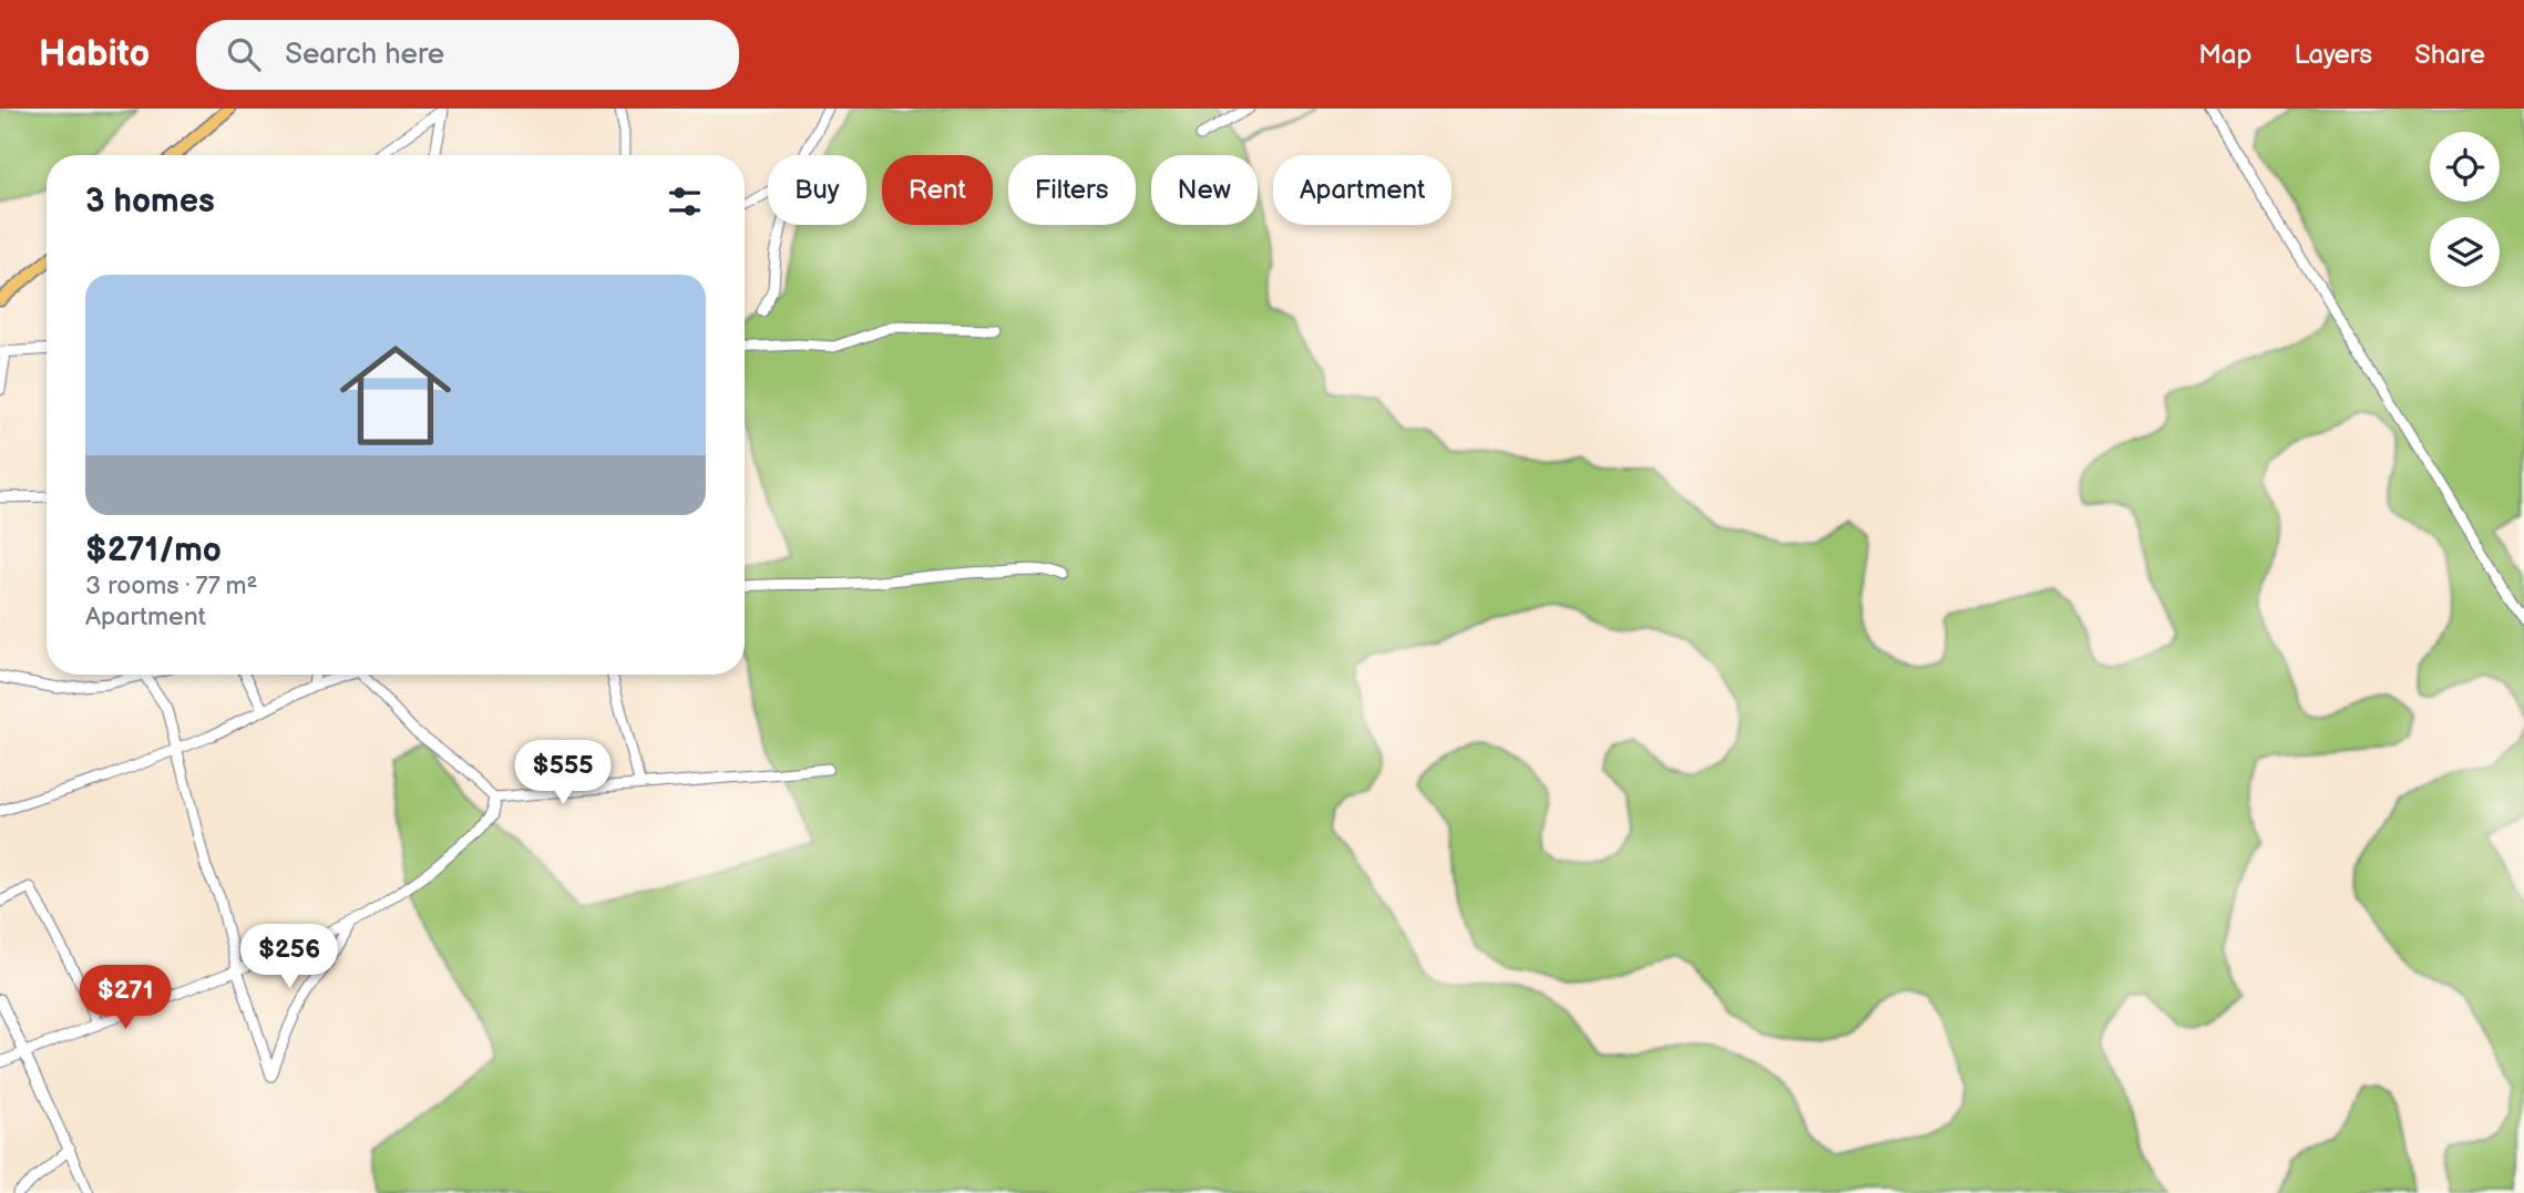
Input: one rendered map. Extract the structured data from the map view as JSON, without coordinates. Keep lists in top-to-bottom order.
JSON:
{
  "page": {
    "header": "Habito",
    "search": "Search here",
    "nav": ["Map", "Layers", "Share"],
    "chip": [
      "Buy",
      "Rent",
      "Filters",
      "New",
      "Apartment"
    ],
    "heading": "3 homes",
    "list": [
      {
        "name": "$271/mo",
        "note": "3 rooms · 77 m² · Apartment"
      }
    ],
    "price": ["$555", "$256", "$271"]
  }
}
